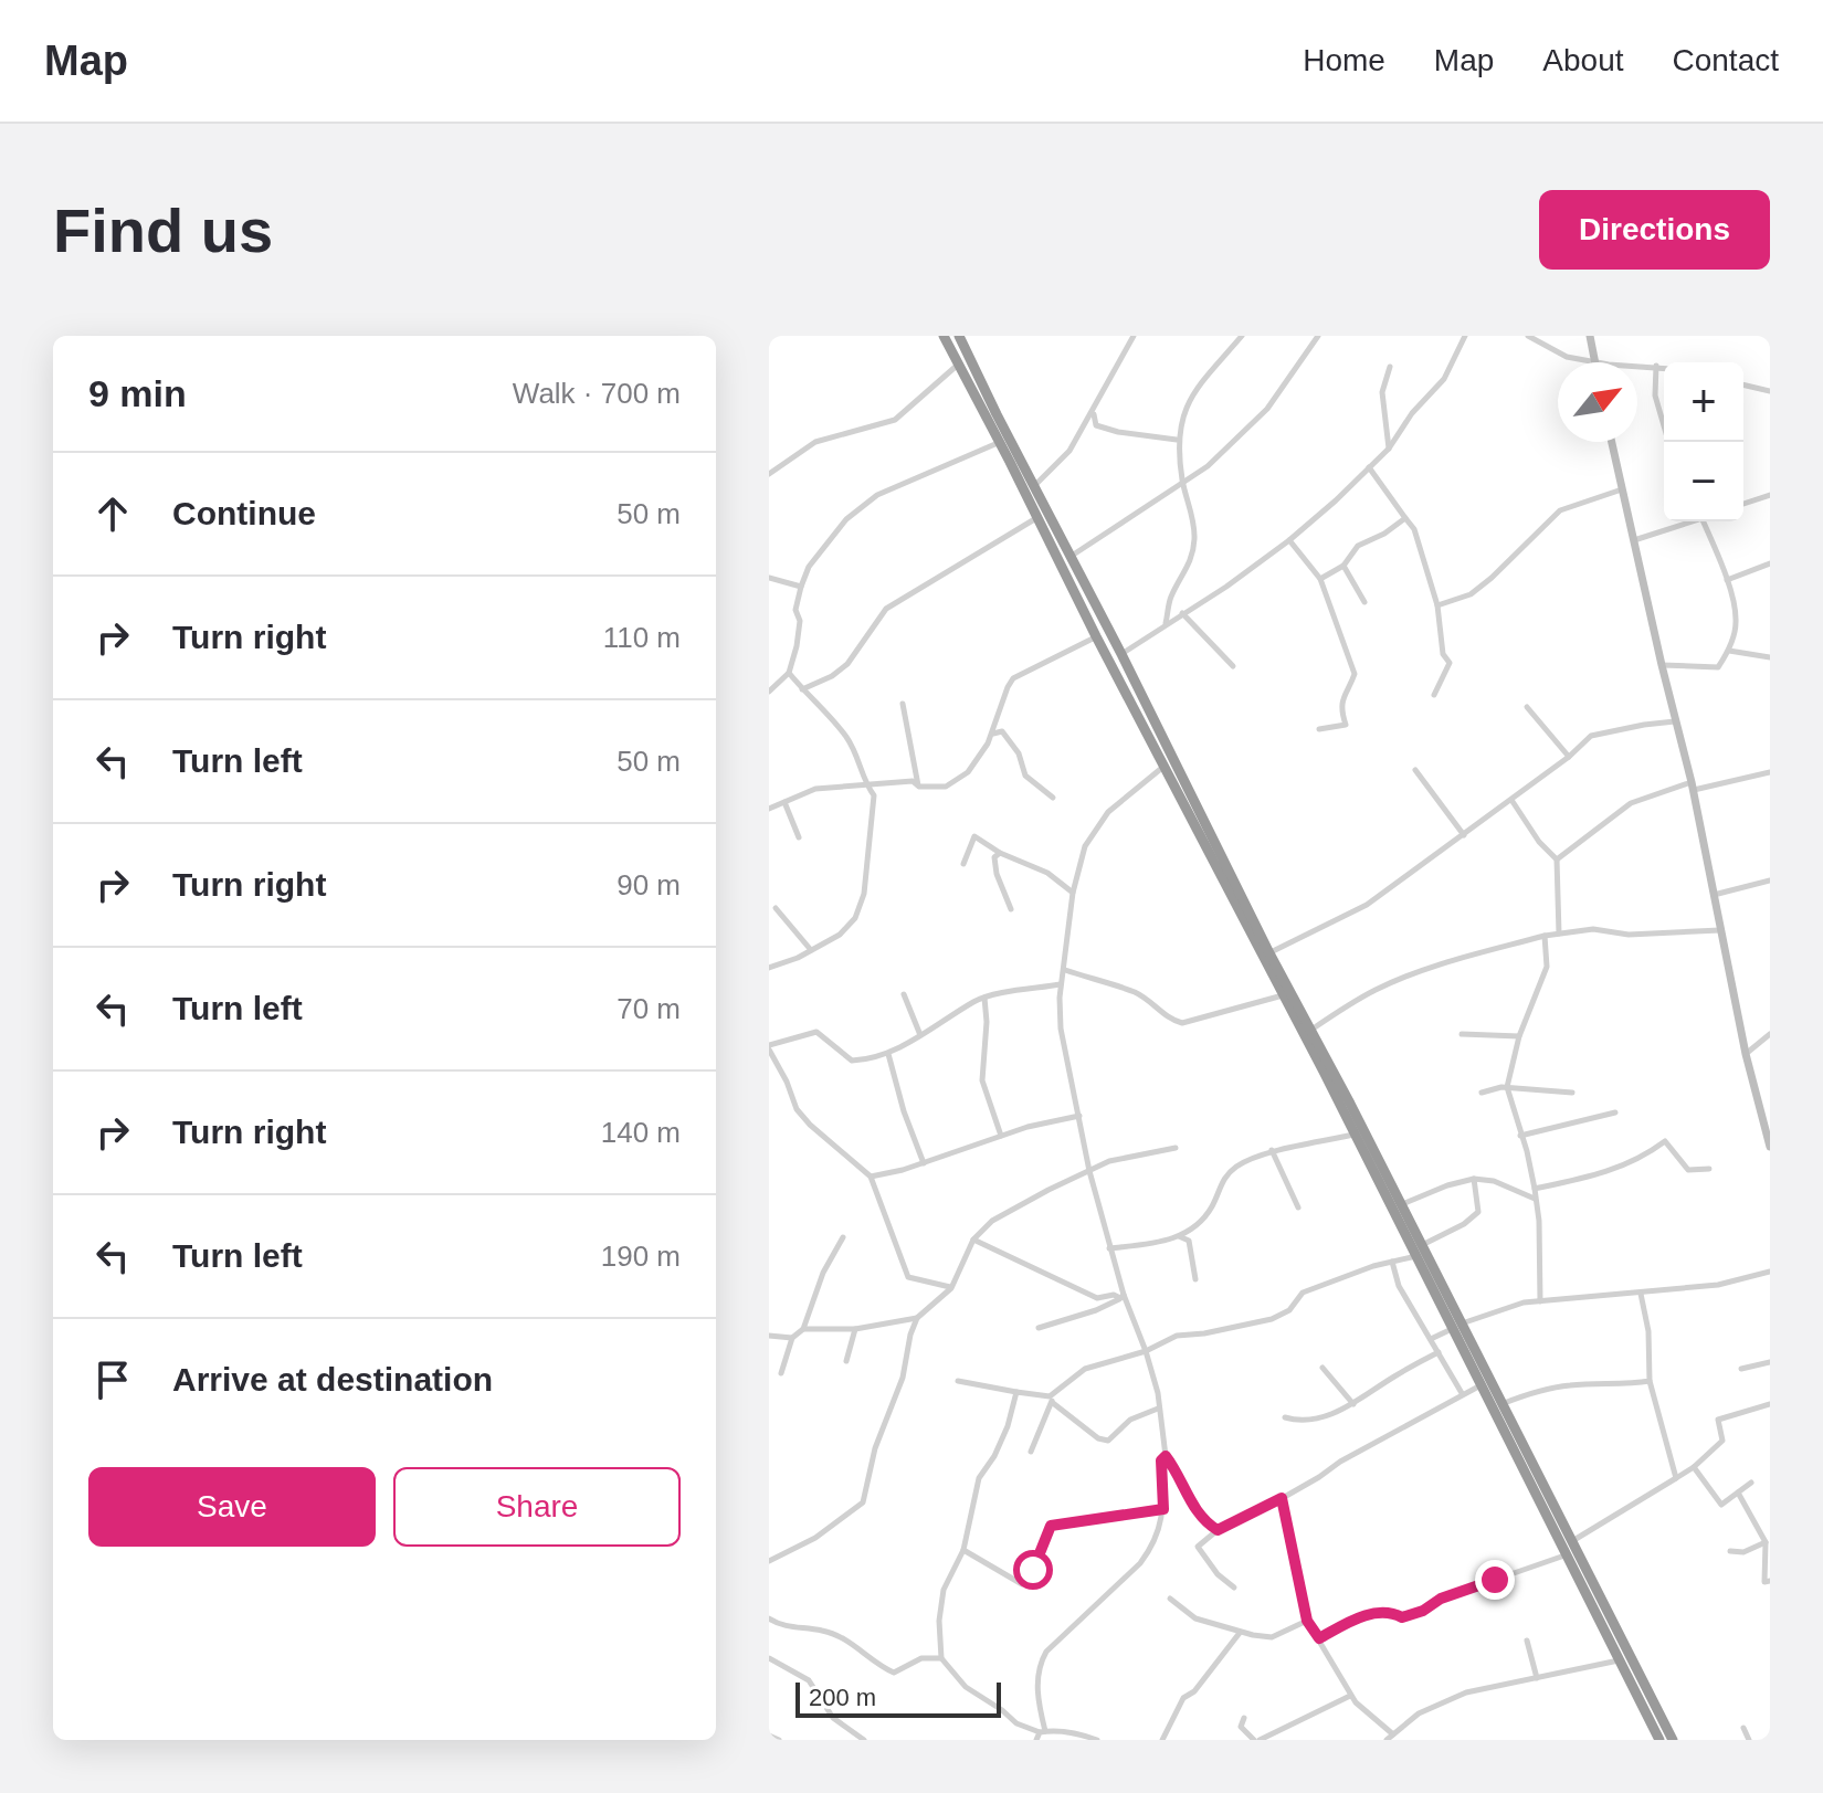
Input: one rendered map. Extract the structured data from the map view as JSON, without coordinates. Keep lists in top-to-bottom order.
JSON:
{
  "scale_bar": "200 m",
  "north": "top right",
  "page": {
    "header": "Map",
    "nav": [
      "Home",
      "Map",
      "About",
      "Contact"
    ],
    "buttons": [
      "Directions",
      ["Save", "Share"]
    ],
    "title": "Find us",
    "heading": ["9 min", "Walk · 700 m"],
    "map_buttons": ["+", "−"],
    "list": [
      ["Continue", "50 m"],
      ["Turn right", "110 m"],
      ["Turn left", "50 m"],
      ["Turn right", "90 m"],
      ["Turn left", "70 m"],
      ["Turn right", "140 m"],
      ["Turn left", "190 m"],
      "Arrive at destination"
    ],
    "scale": "200 m"
  }
}
